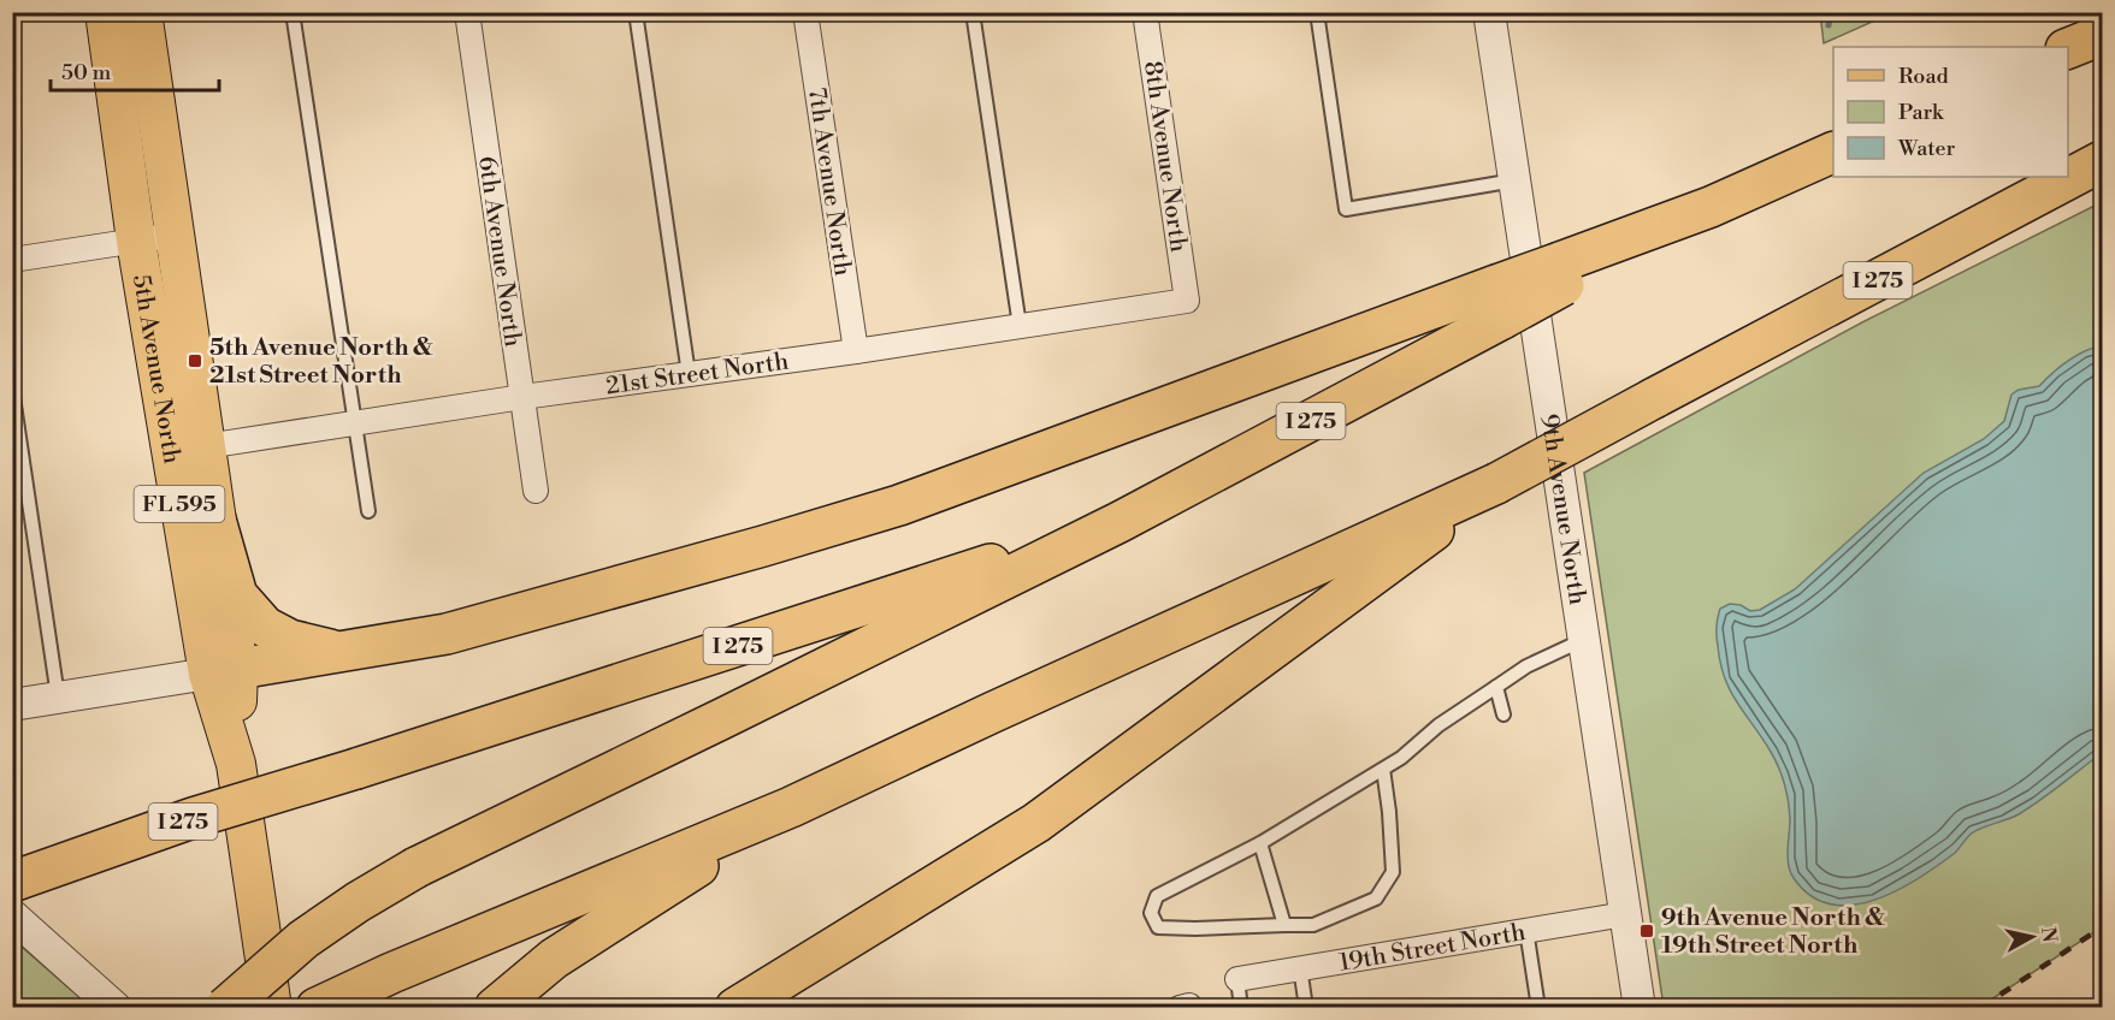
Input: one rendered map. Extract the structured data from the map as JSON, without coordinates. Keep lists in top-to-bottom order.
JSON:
{
  "streets": {
    "highway": ["I 275"],
    "main road": ["5th Avenue North", "FL 595"],
    "street": [
      "8th Avenue North",
      "7th Avenue North",
      "6th Avenue North",
      "21st Street North",
      "9th Avenue North",
      "19th Street North"
    ]
  },
  "crossings": [
    ["8th Avenue North", "21st Street North"],
    ["7th Avenue North", "21st Street North"],
    ["6th Avenue North", "21st Street North"],
    ["5th Avenue North", "21st Street North"],
    ["9th Avenue North", "19th Street North"]
  ],
  "places": {
    "transit": ["5th Avenue North & 21st Street North", "9th Avenue North & 19th Street North"]
  },
  "legend": ["Road", "Park", "Water"],
  "scale_bar": "50 m",
  "north": "right"
}
